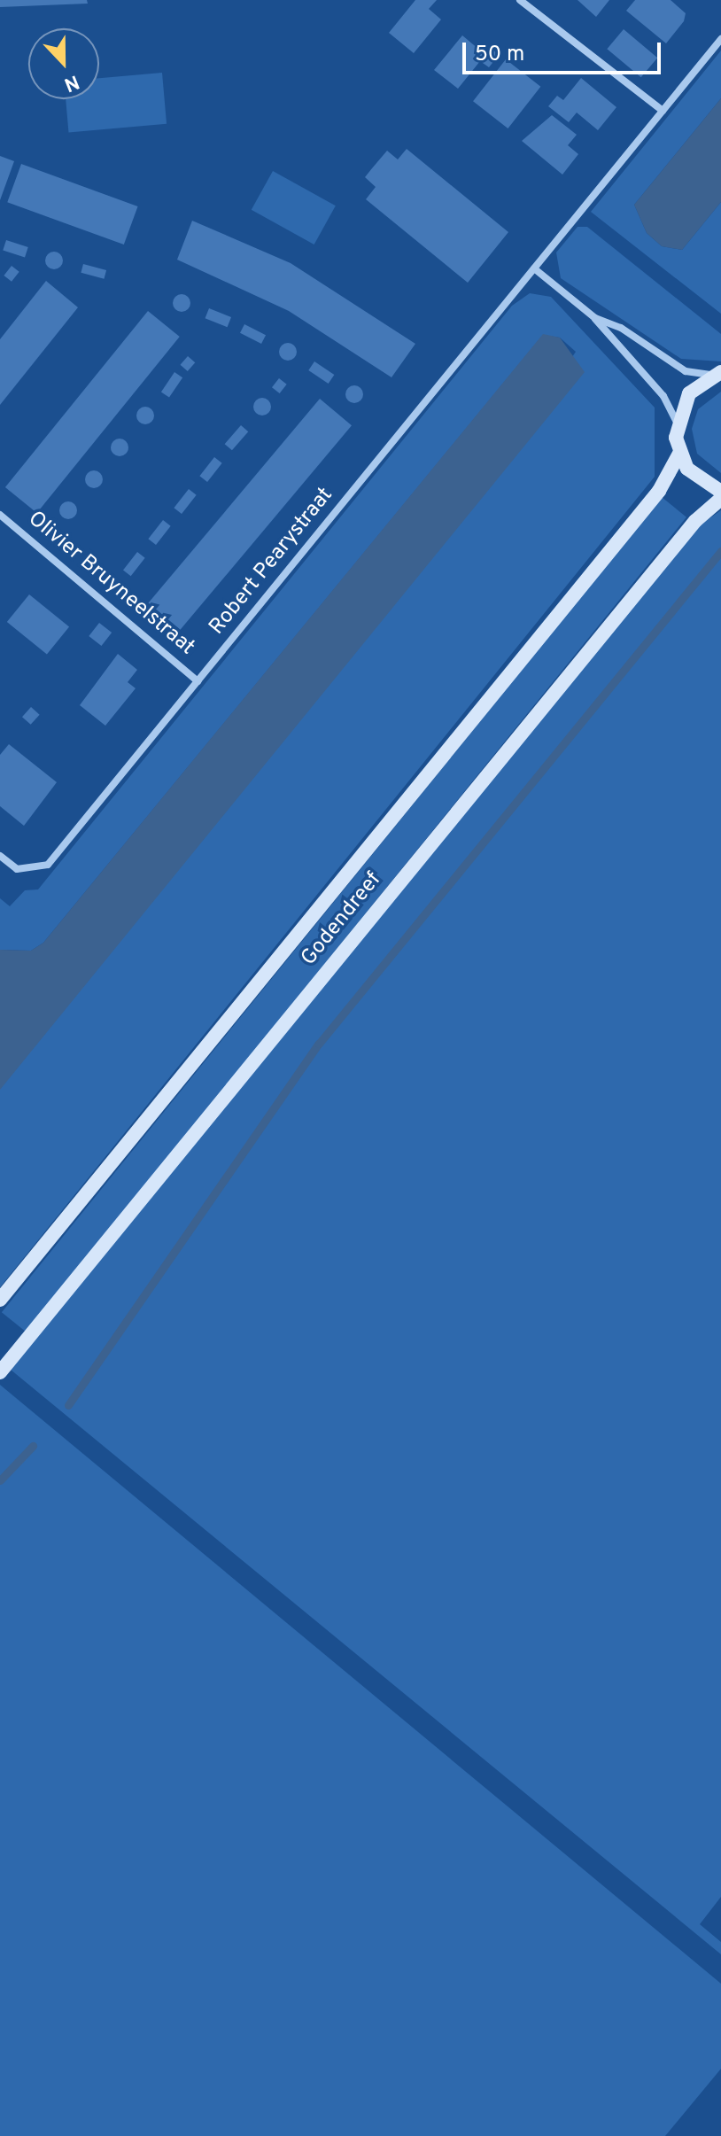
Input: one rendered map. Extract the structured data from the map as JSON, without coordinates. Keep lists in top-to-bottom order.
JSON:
{
  "streets": {
    "main road": ["Godendreef"],
    "street": ["Robert Pearystraat", "Olivier Bruyneelstraat"]
  },
  "crossings": [
    ["Robert Pearystraat", "Olivier Bruyneelstraat"]
  ],
  "scale_bar": "50 m",
  "north": "bottom"
}
